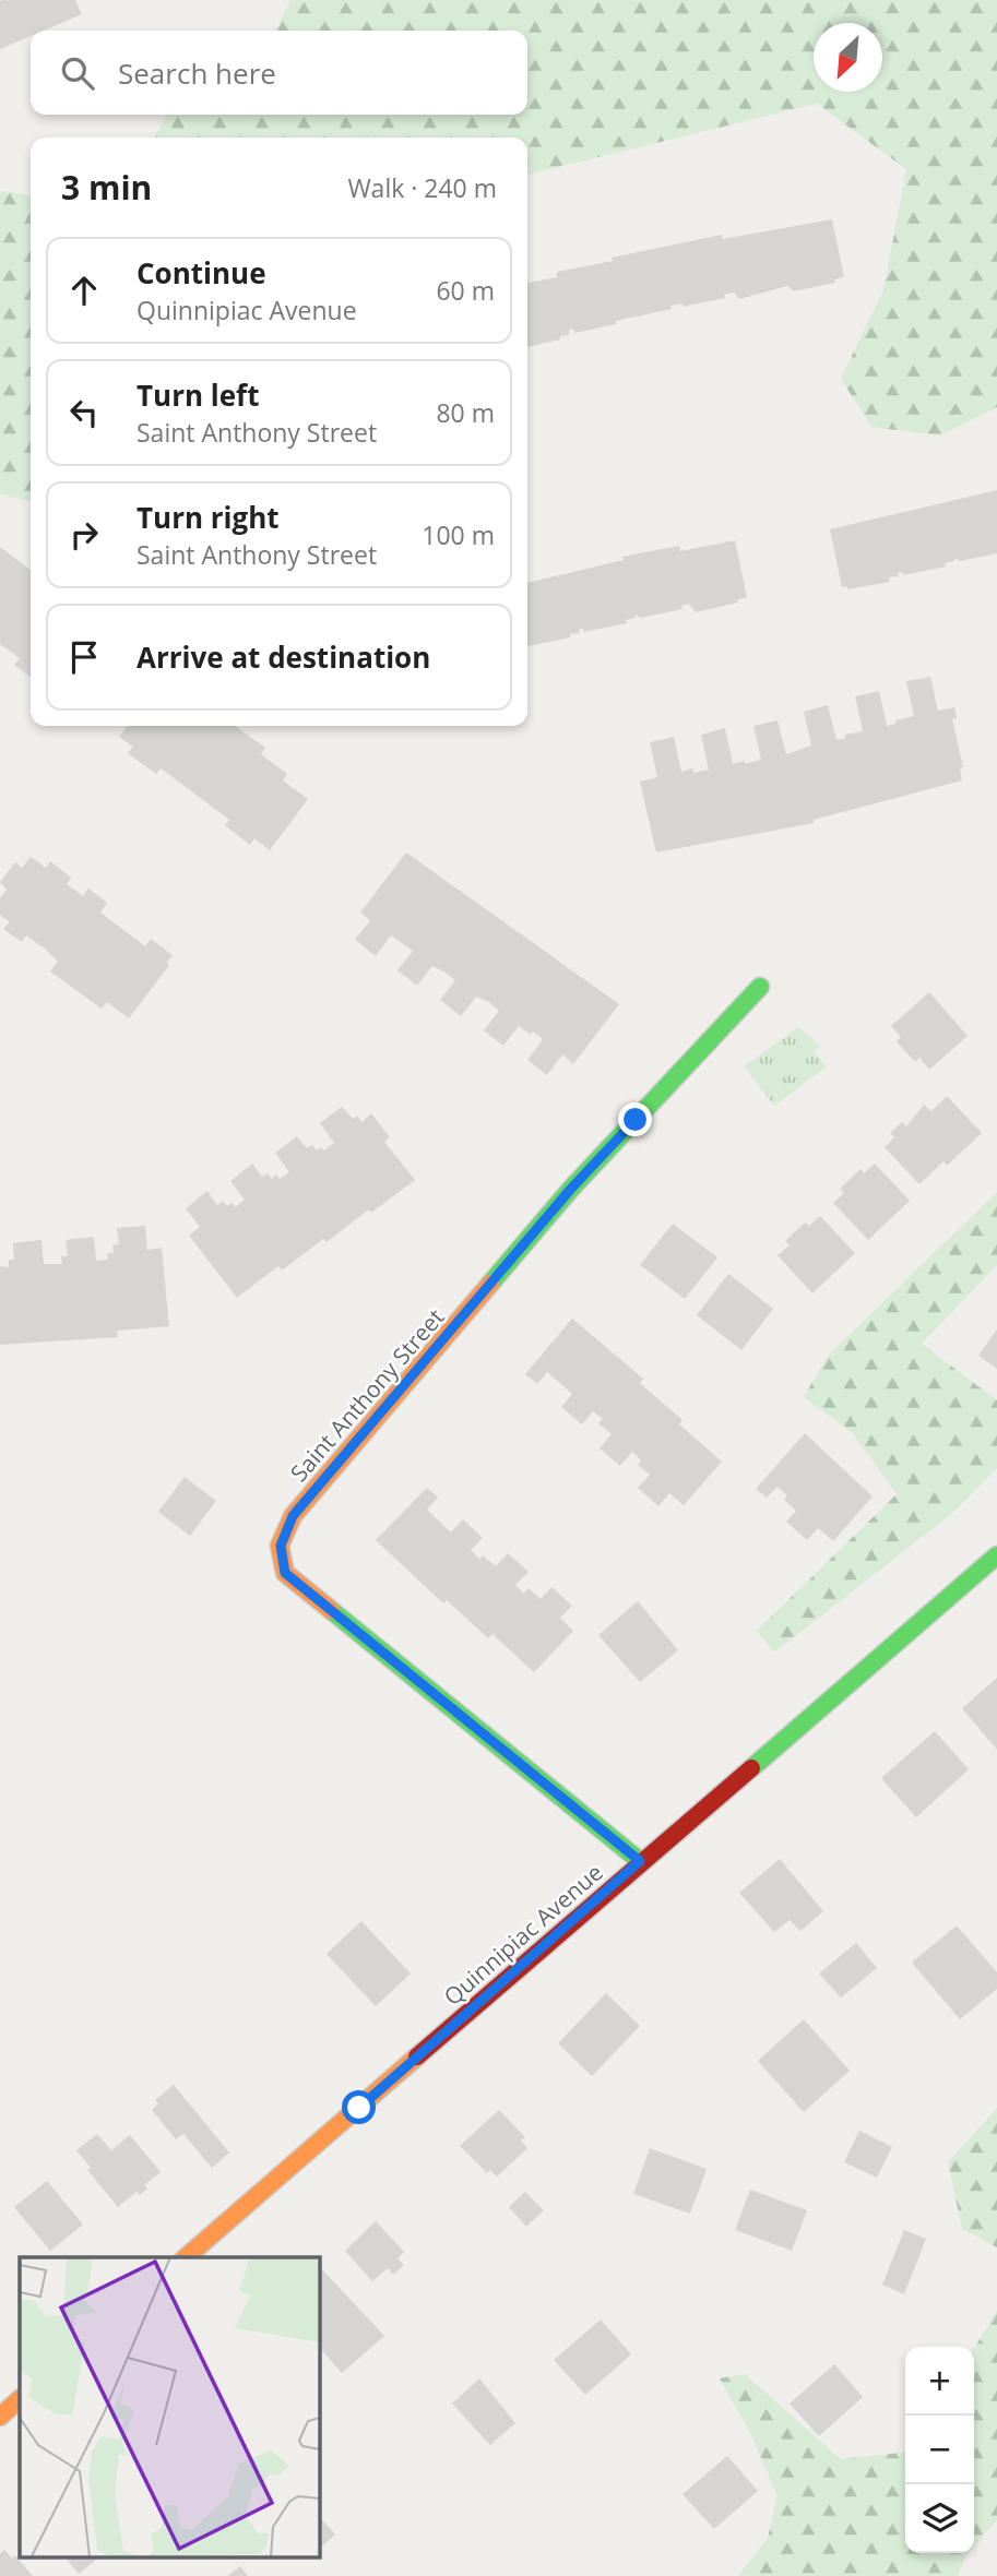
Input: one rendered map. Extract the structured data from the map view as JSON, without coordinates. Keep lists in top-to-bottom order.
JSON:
{
  "streets": {
    "street": ["Saint Anthony Street", "Quinnipiac Avenue"]
  },
  "crossings": [
    ["Saint Anthony Street", "Quinnipiac Avenue"]
  ],
  "north": "bottom left",
  "page": {
    "search": "Search here",
    "heading": ["3 min", "Walk · 240 m"],
    "list": [
      ["Continue", "Quinnipiac Avenue", "60 m"],
      ["Turn left", "Saint Anthony Street", "80 m"],
      ["Turn right", "Saint Anthony Street", "100 m"],
      "Arrive at destination"
    ],
    "map_buttons": ["+", "−"]
  }
}
